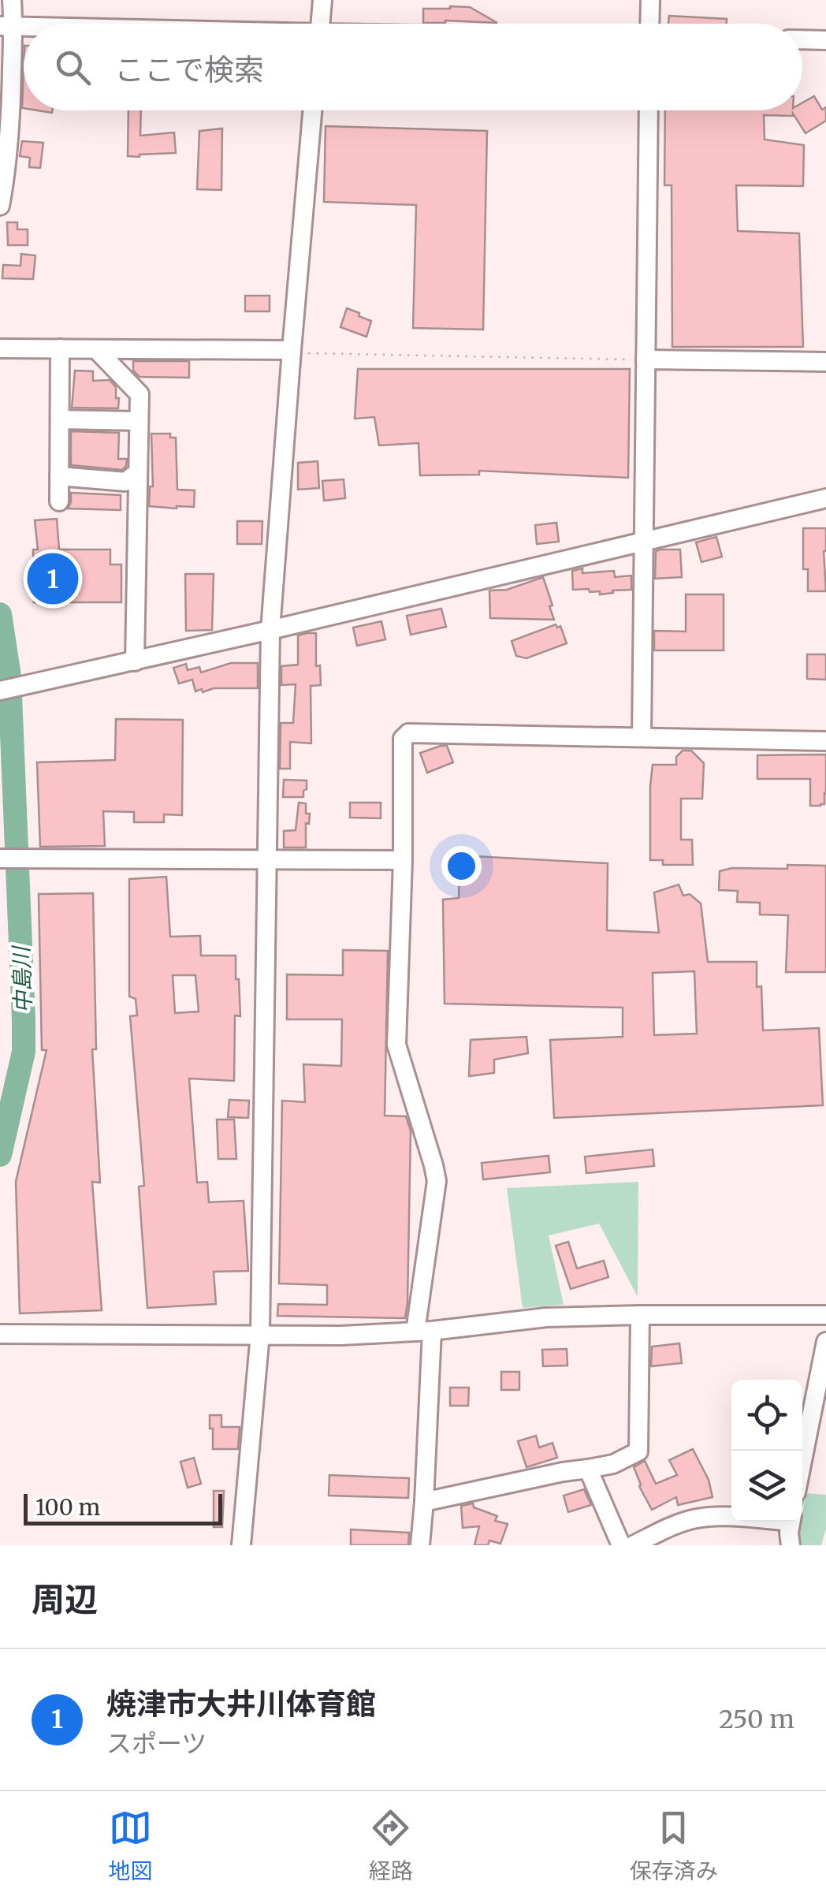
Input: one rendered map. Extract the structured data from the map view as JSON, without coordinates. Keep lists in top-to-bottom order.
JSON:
{
  "water": ["中島川"],
  "scale_bar": "100 m",
  "page": {
    "search": "ここで検索",
    "pins": "1",
    "scale": "100 m",
    "heading": "周辺",
    "list": [
      {
        "mark": "1",
        "name": "焼津市大井川体育館",
        "note": "スポーツ",
        "value": "250 m"
      }
    ],
    "nav": ["地図", "経路", "保存済み"]
  }
}
